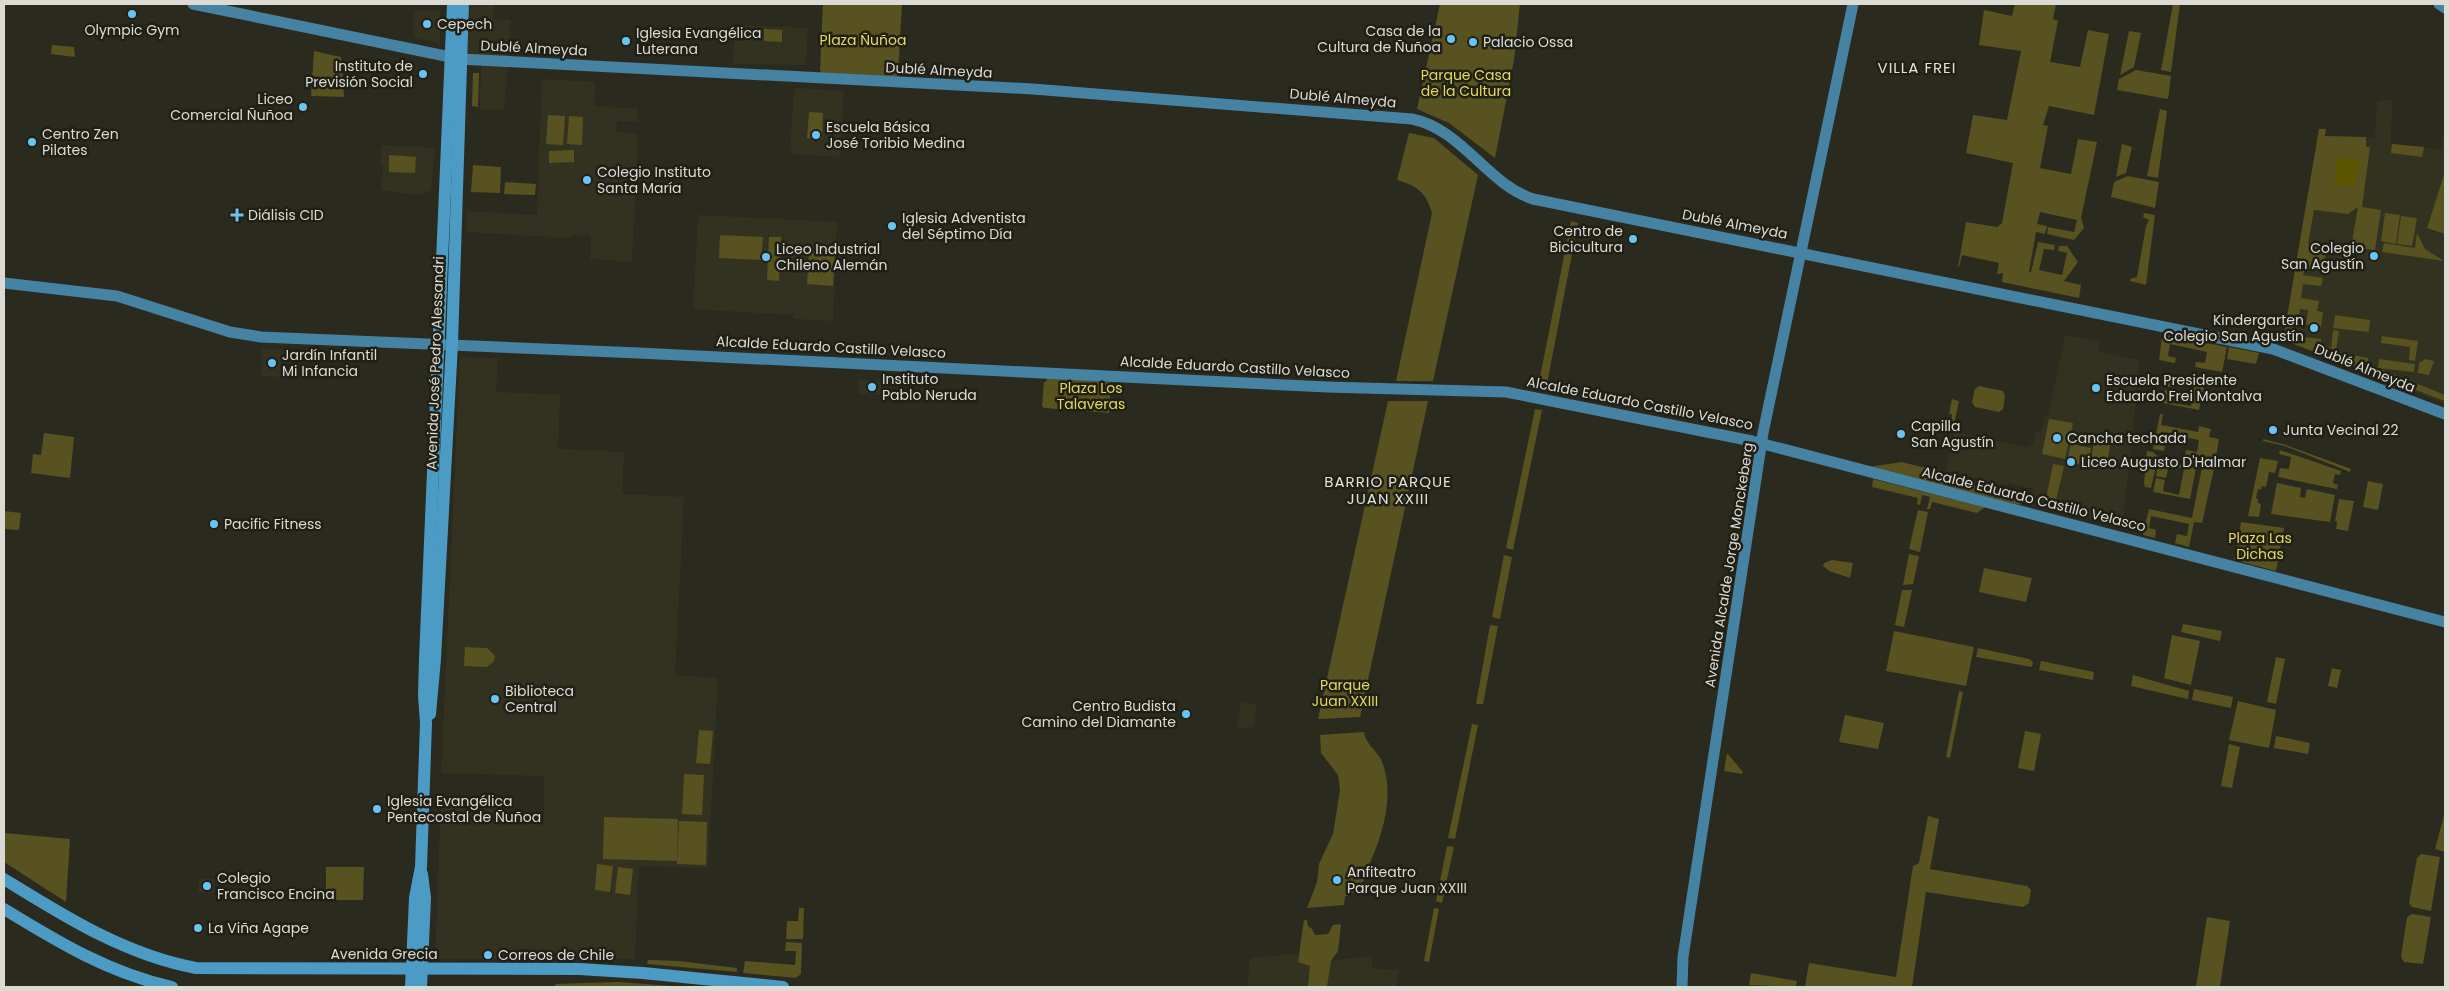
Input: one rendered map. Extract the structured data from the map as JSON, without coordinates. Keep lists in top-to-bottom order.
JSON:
{
  "streets": {
    "main road": [
      "Dublé Almeyda",
      "Alcalde Eduardo Castillo Velasco",
      "Avenida José Pedro Alessandri",
      "Avenida Alcalde Jorge Monckeberg",
      "Avenida Grecia"
    ]
  },
  "crossings": [
    ["Dublé Almeyda", "Avenida José Pedro Alessandri"],
    ["Dublé Almeyda", "Avenida Alcalde Jorge Monckeberg"],
    ["Alcalde Eduardo Castillo Velasco", "Avenida José Pedro Alessandri"],
    ["Alcalde Eduardo Castillo Velasco", "Avenida Alcalde Jorge Monckeberg"],
    ["Avenida José Pedro Alessandri", "Avenida Grecia"]
  ],
  "districts": ["VILLA FREI", "BARRIO PARQUE JUAN XXIII"],
  "parks": [
    "Plaza Ñuñoa",
    "Parque Casa de la Cultura",
    "Plaza Los Talaveras",
    "Plaza Las Dichas",
    "Parque Juan XXIII"
  ],
  "places": {
    "other": [
      "Olympic Gym",
      "Cepech",
      "Casa de la Cultura de Ñuñoa",
      "Iglesia Evangélica Luterana",
      "Palacio Ossa",
      "Instituto de Previsión Social",
      "Liceo Comercial Ñuñoa",
      "Escuela Básica José Toribio Medina",
      "Centro Zen Pilates",
      "Colegio Instituto Santa María",
      "Iglesia Adventista del Séptimo Día",
      "Centro de Bicicultura",
      "Colegio San Agustín",
      "Liceo Industrial Chileno Alemán",
      "Kindergarten Colegio San Agustín",
      "Jardín Infantil Mi Infancia",
      "Instituto Pablo Neruda",
      "Escuela Presidente Eduardo Frei Montalva",
      "Junta Vecinal 22",
      "Capilla San Agustín",
      "Cancha techada",
      "Liceo Augusto D'Halmar",
      "Pacific Fitness",
      "Biblioteca Central",
      "Centro Budista Camino del Diamante",
      "Iglesia Evangélica Pentecostal de Ñuñoa",
      "Anfiteatro Parque Juan XXIII",
      "Colegio Francisco Encina",
      "La Viña Agape",
      "Correos de Chile"
    ],
    "health": ["Diálisis CID"]
  }
}
